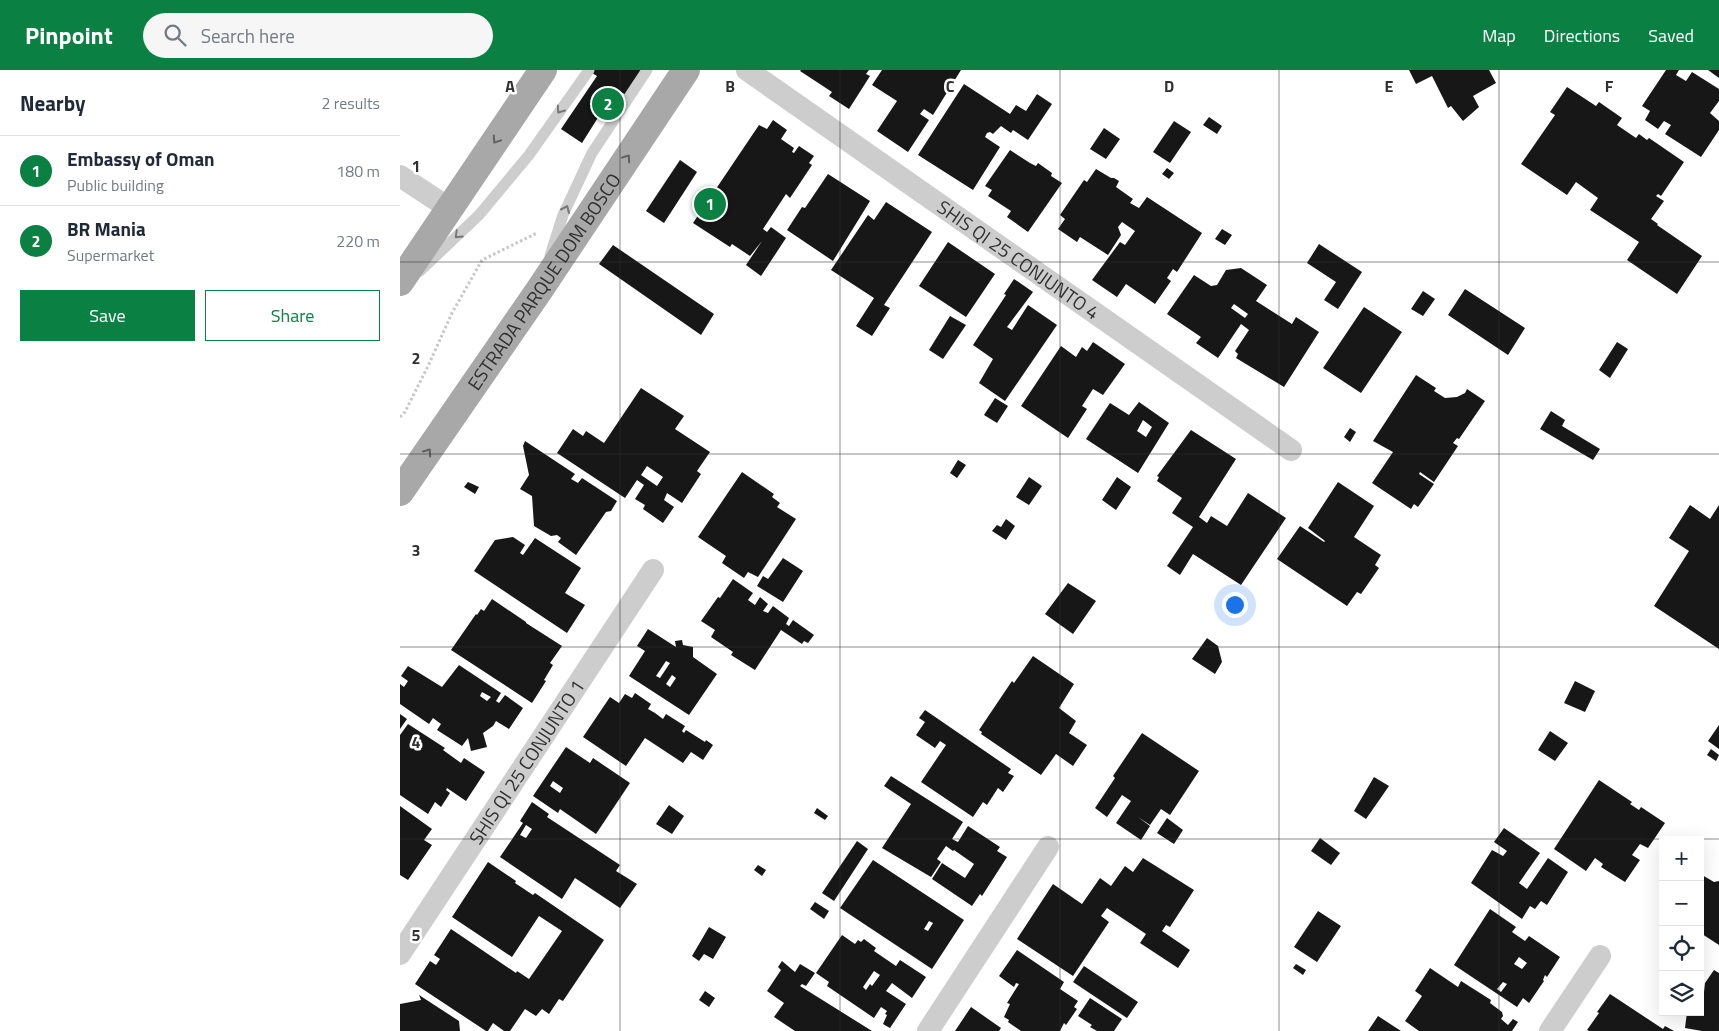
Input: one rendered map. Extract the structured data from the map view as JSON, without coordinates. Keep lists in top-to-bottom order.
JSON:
{
  "streets": {
    "main road": ["ESTRADA PARQUE DOM BOSCO"],
    "street": ["SHIS QI 25 CONJUNTO 4", "SHIS QI 25 CONJUNTO 1"]
  },
  "page": {
    "header": "Pinpoint",
    "search": "Search here",
    "nav": ["Map", "Directions", "Saved"],
    "heading": ["Nearby", "2 results"],
    "pins": ["2", "1"],
    "list": [
      {
        "mark": "1",
        "name": "Embassy of Oman",
        "note": "Public building",
        "value": "180 m"
      },
      {
        "mark": "2",
        "name": "BR Mania",
        "note": "Supermarket",
        "value": "220 m"
      }
    ],
    "buttons": ["Save", "Share"],
    "map_buttons": ["+", "−"]
  },
  "grid": {
    "columns": [
      "A",
      "B",
      "C",
      "D",
      "E",
      "F"
    ],
    "rows": [
      "1",
      "2",
      "3",
      "4",
      "5"
    ]
  }
}
